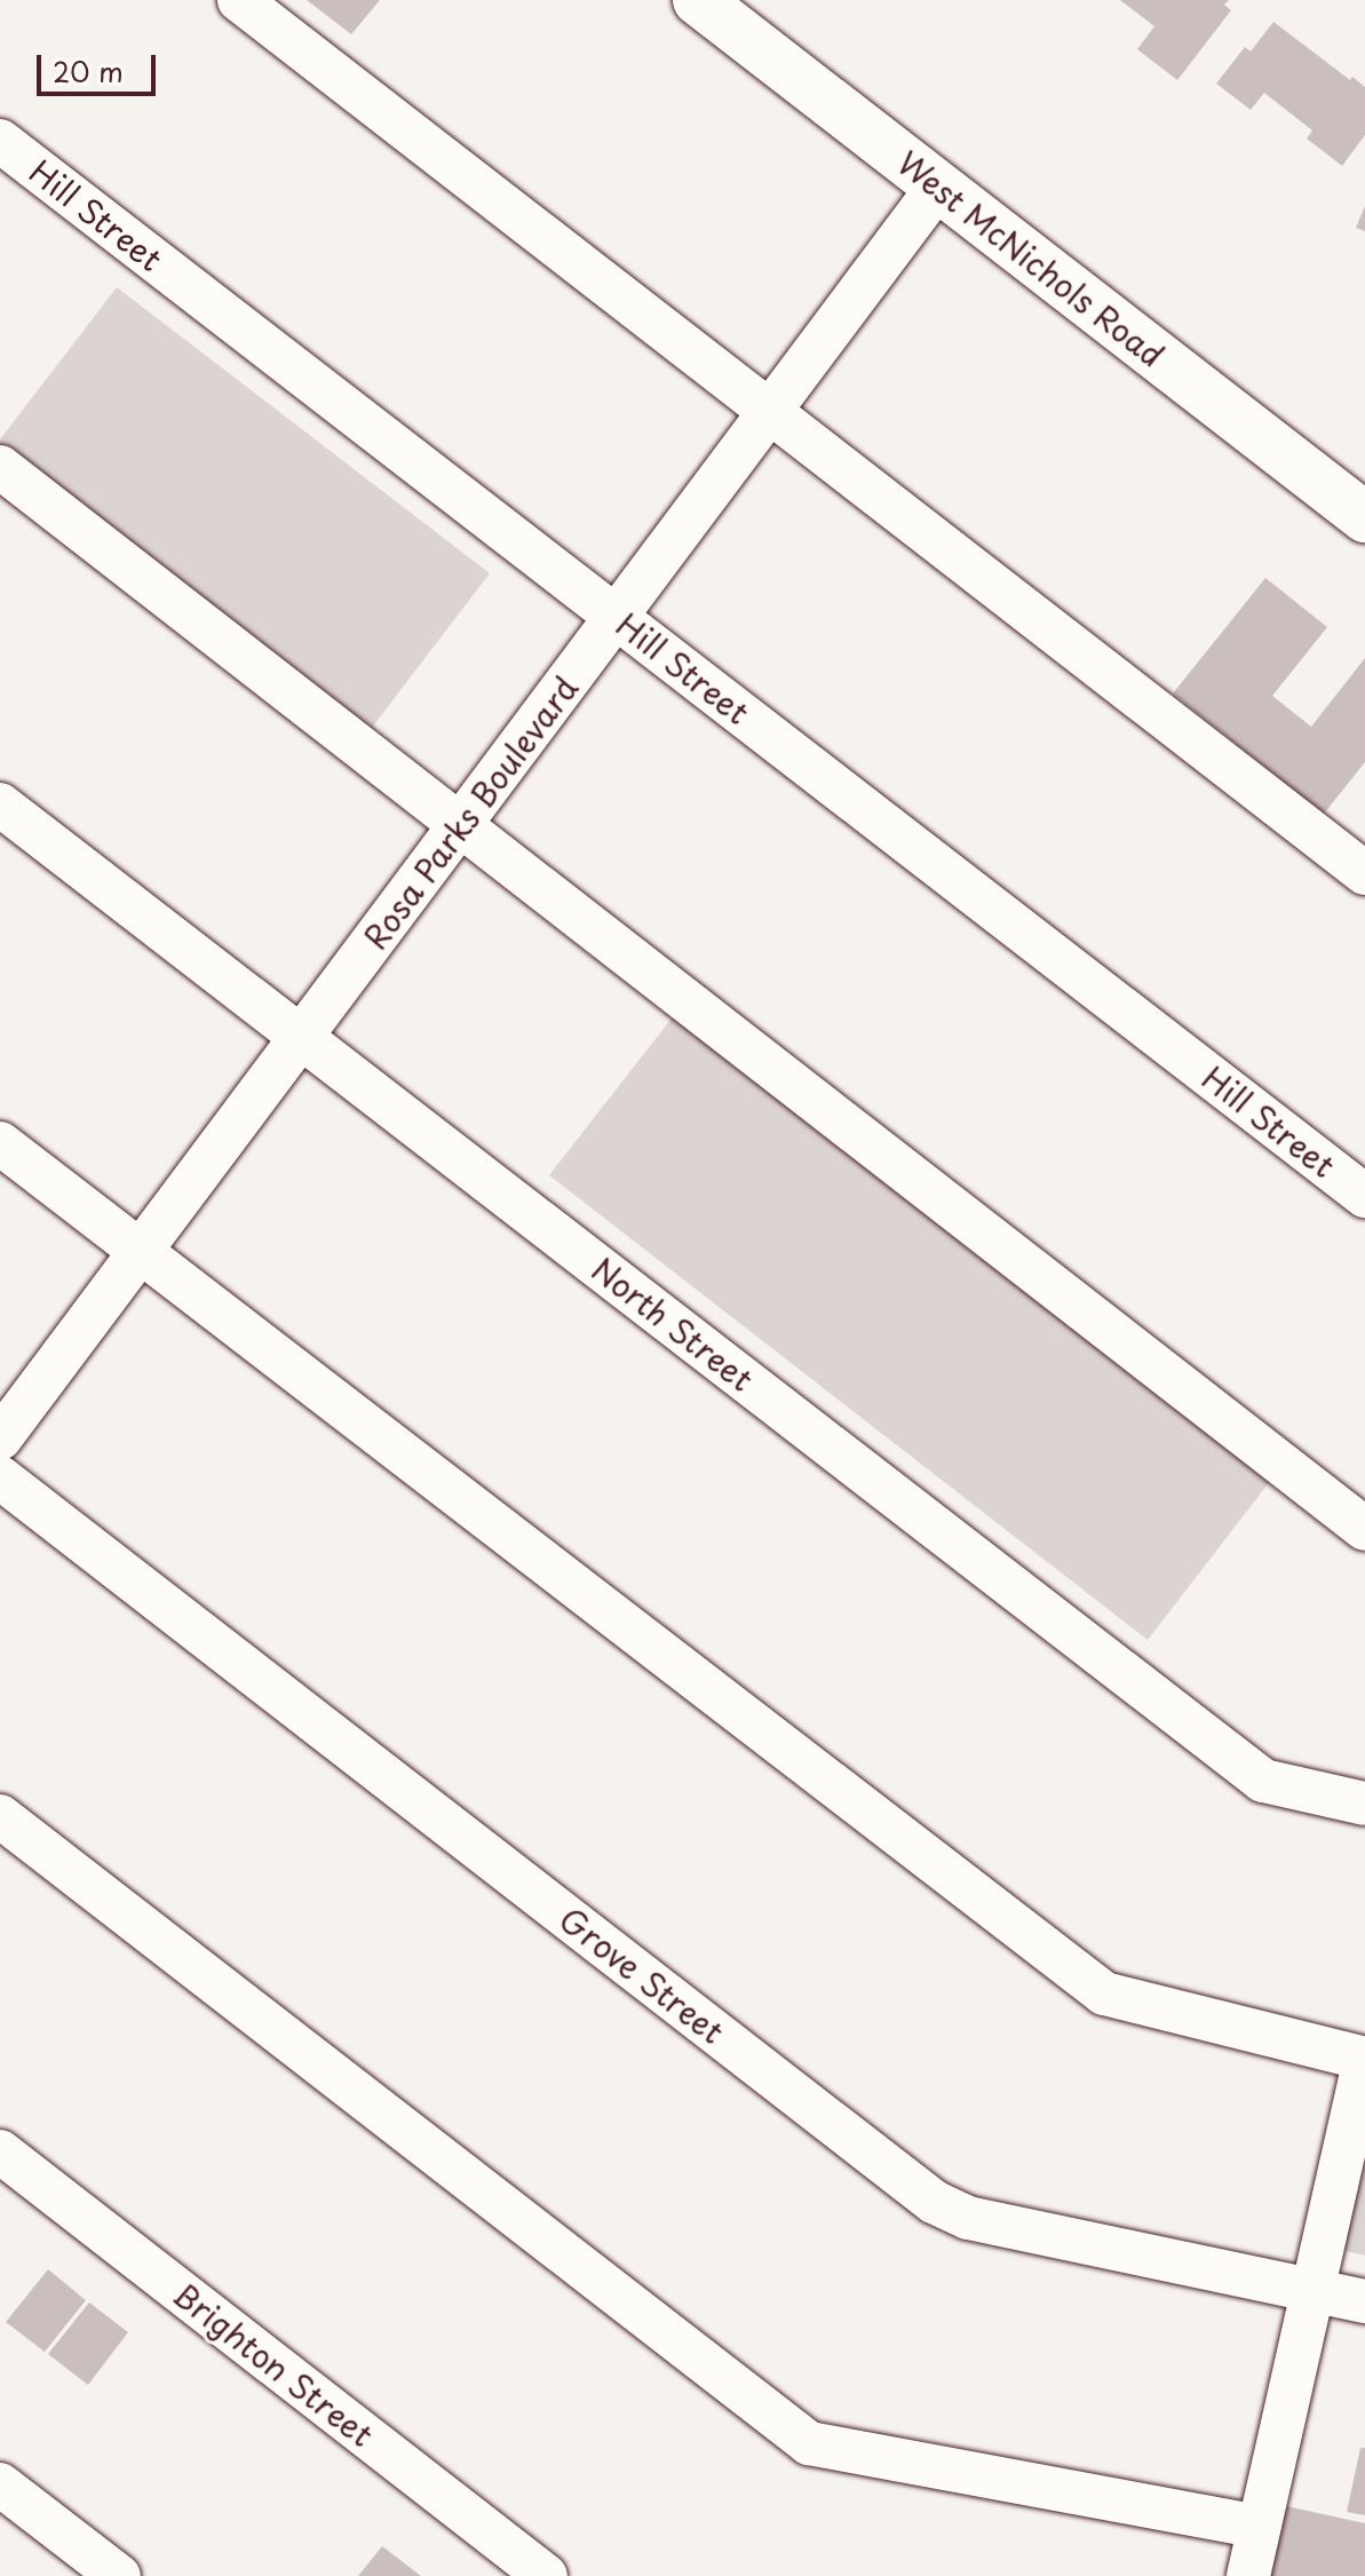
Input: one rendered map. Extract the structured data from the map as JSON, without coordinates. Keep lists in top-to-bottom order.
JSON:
{
  "streets": {
    "main road": ["West McNichols Road"],
    "street": [
      "Hill Street",
      "Rosa Parks Boulevard",
      "North Street",
      "Grove Street",
      "Brighton Street"
    ]
  },
  "crossings": [
    ["Hill Street", "Rosa Parks Boulevard"],
    ["West McNichols Road", "Rosa Parks Boulevard"],
    ["Rosa Parks Boulevard", "North Street"]
  ],
  "scale_bar": "20 m"
}
